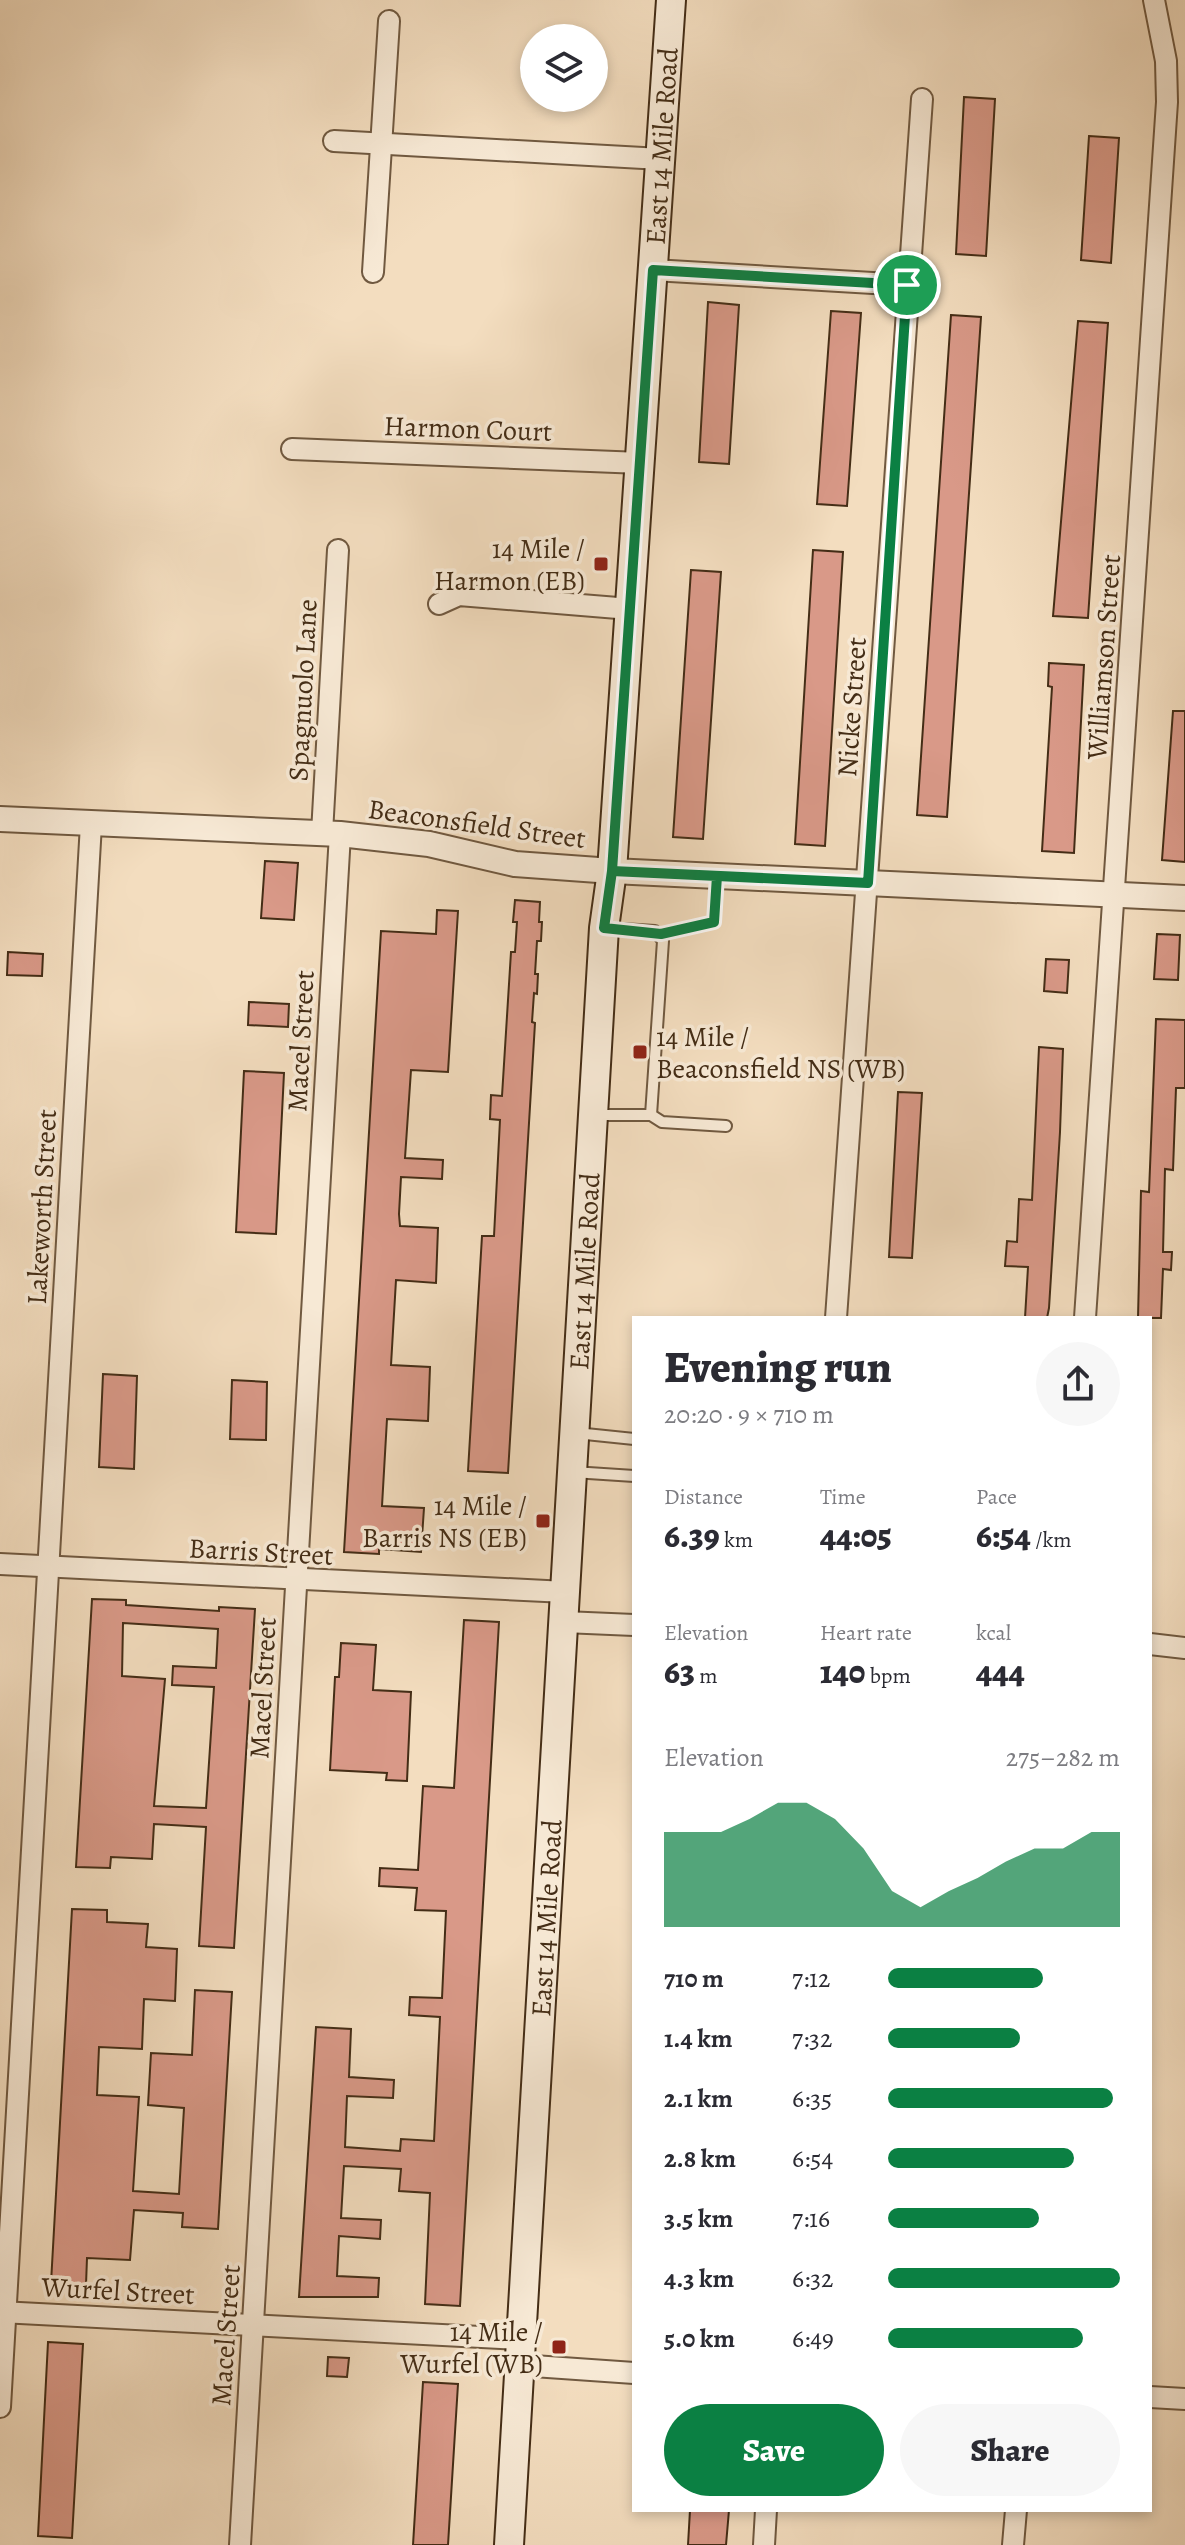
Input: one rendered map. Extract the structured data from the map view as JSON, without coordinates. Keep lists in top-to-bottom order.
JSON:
{
  "streets": {
    "main road": ["East 14 Mile Road"],
    "street": [
      "Harmon Court",
      "Williamson Street",
      "Spagnuolo Lane",
      "Nicke Street",
      "Beaconsfield Street",
      "Macel Street",
      "Lakeworth Street",
      "Barris Street",
      "Wurfel Street"
    ]
  },
  "crossings": [
    ["East 14 Mile Road", "Harmon Court"],
    ["East 14 Mile Road", "Beaconsfield Street"],
    ["East 14 Mile Road", "Barris Street"],
    ["East 14 Mile Road", "Wurfel Street"],
    ["Williamson Street", "Beaconsfield Street"],
    ["Spagnuolo Lane", "Beaconsfield Street"],
    ["Spagnuolo Lane", "Macel Street"],
    ["Nicke Street", "Beaconsfield Street"],
    ["Beaconsfield Street", "Macel Street"],
    ["Beaconsfield Street", "Lakeworth Street"],
    ["Macel Street", "Barris Street"],
    ["Macel Street", "Wurfel Street"],
    ["Lakeworth Street", "Barris Street"],
    ["Lakeworth Street", "Wurfel Street"]
  ],
  "places": {
    "transit": [
      "14 Mile / Harmon (EB)",
      "14 Mile / Beaconsfield NS (WB)",
      "14 Mile / Barris NS (EB)",
      "14 Mile / Wurfel (WB)"
    ]
  },
  "page": {
    "heading": ["Evening run", "20:20 · 9 × 710 m"],
    "stats": [
      ["Distance", "6.39 km"],
      ["Time", "44:05"],
      ["Pace", "6:54 /km"],
      ["Elevation", "63 m"],
      ["Heart rate", "140 bpm"],
      ["kcal", "444"]
    ],
    "chart": ["Elevation", "275–282 m"],
    "list": [
      {
        "name": "710 m",
        "note": "7:12"
      },
      {
        "name": "1.4 km",
        "note": "7:32"
      },
      {
        "name": "2.1 km",
        "note": "6:35"
      },
      {
        "name": "2.8 km",
        "note": "6:54"
      },
      {
        "name": "3.5 km",
        "note": "7:16"
      },
      {
        "name": "4.3 km",
        "note": "6:32"
      },
      {
        "name": "5.0 km",
        "note": "6:49"
      }
    ],
    "buttons": ["Save", "Share"]
  }
}
